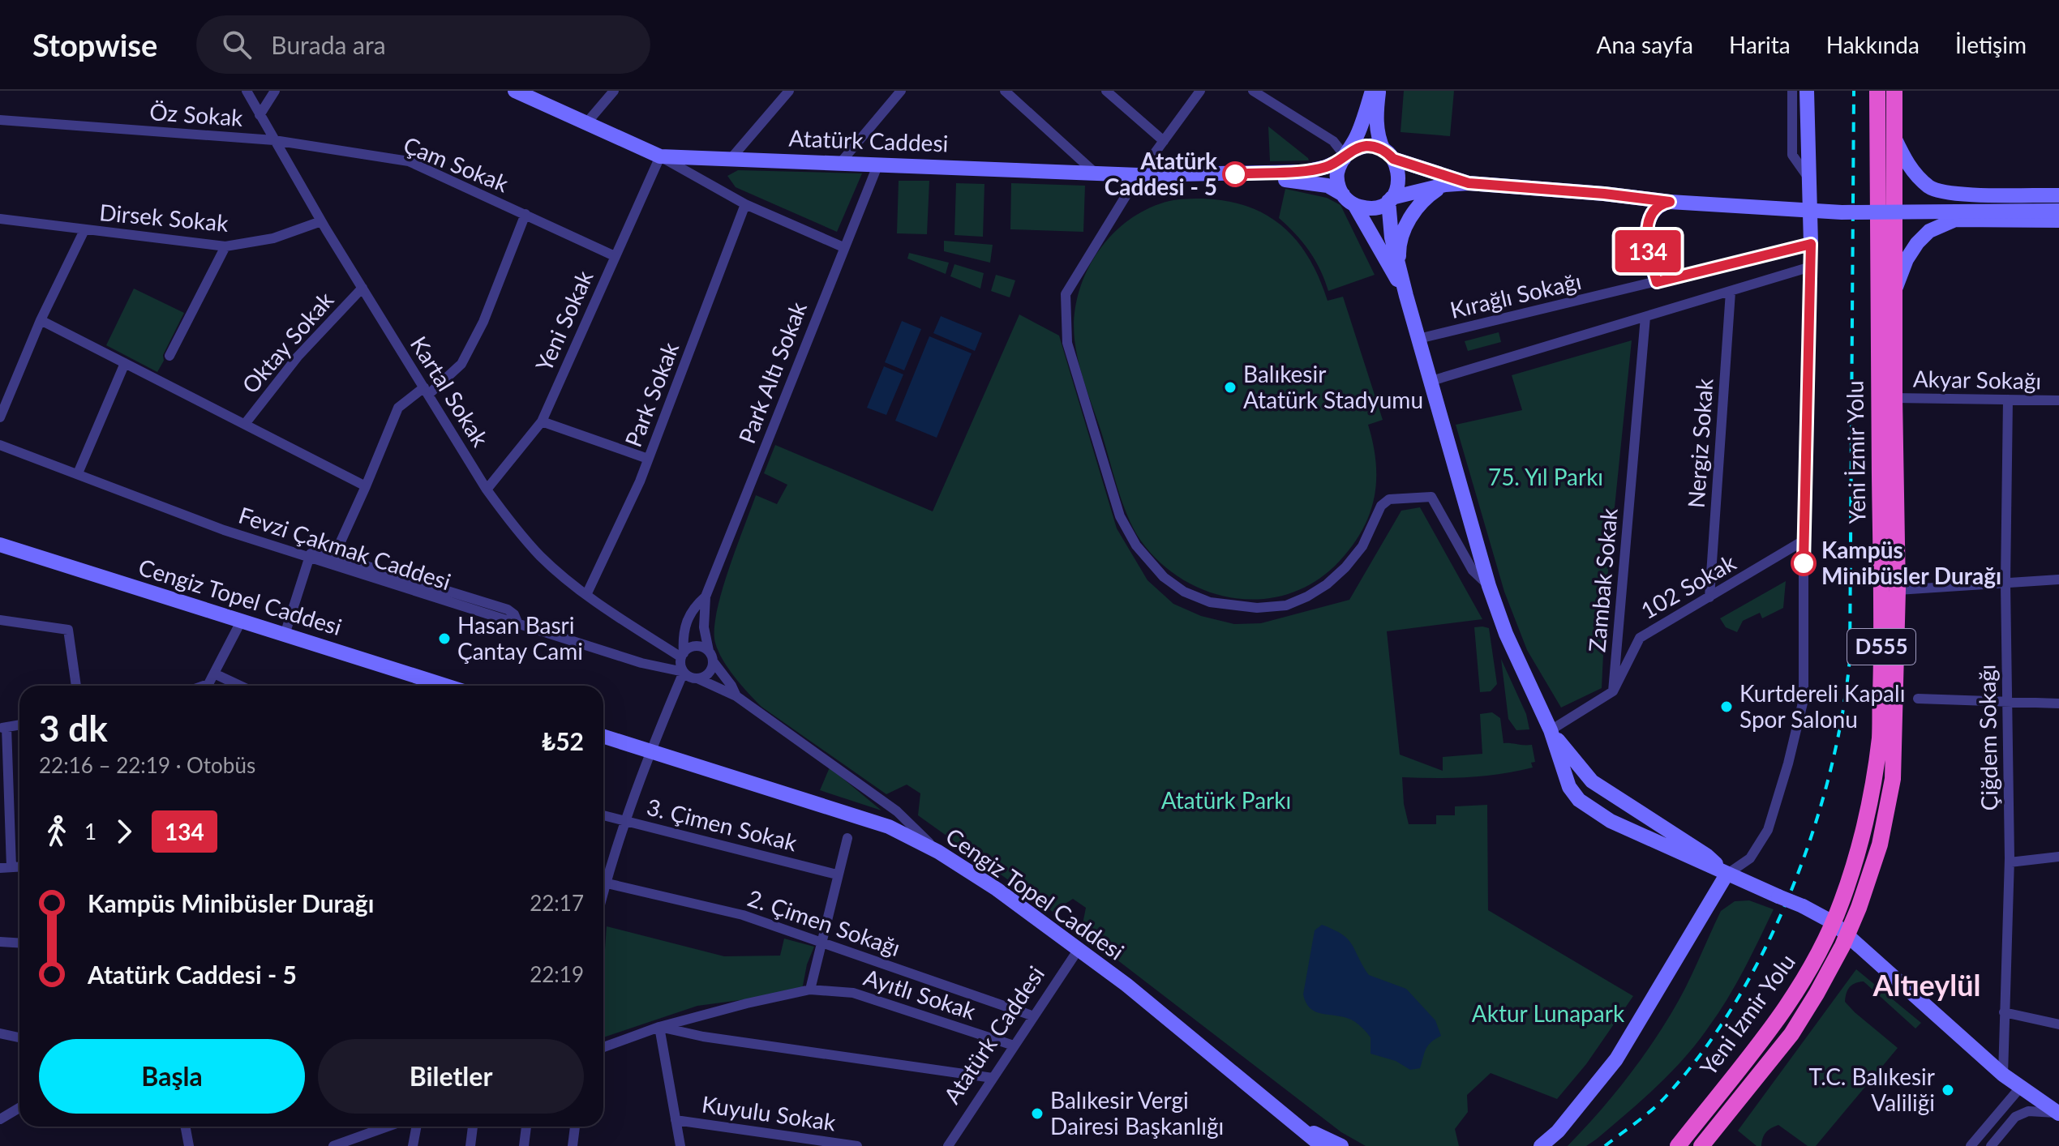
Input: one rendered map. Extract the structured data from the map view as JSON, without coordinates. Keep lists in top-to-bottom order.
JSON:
{
  "streets": {
    "highway": ["Yeni İzmir Yolu", "D555"],
    "main road": ["Atatürk Caddesi", "Cengiz Topel Caddesi"],
    "street": [
      "Öz Sokak",
      "Çam Sokak",
      "Dirsek Sokak",
      "Kırağlı Sokağı",
      "Yeni Sokak",
      "Oktay Sokak",
      "Park Altı Sokak",
      "Akyar Sokağı",
      "Kartal Sokak",
      "Park Sokak",
      "Nergiz Sokak",
      "Fevzi Çakmak Caddesi",
      "Zambak Sokak",
      "102 Sokak",
      "Çiğdem Sokağı",
      "3. Çimen Sokak",
      "2. Çimen Sokağı",
      "Ayıtlı Sokak",
      "Kuyulu Sokak"
    ]
  },
  "crossings": [
    ["Öz Sokak", "Çam Sokak"],
    ["Öz Sokak", "Kartal Sokak"],
    ["Atatürk Caddesi", "Yeni Sokak"],
    ["Atatürk Caddesi", "Park Altı Sokak"],
    ["Atatürk Caddesi", "Cengiz Topel Caddesi"],
    ["Atatürk Caddesi", "2. Çimen Sokağı"],
    ["Atatürk Caddesi", "Ayıtlı Sokak"],
    ["Çam Sokak", "Yeni Sokak"],
    ["Çam Sokak", "Kartal Sokak"],
    ["Dirsek Sokak", "Kartal Sokak"],
    ["Yeni Sokak", "Kartal Sokak"],
    ["Oktay Sokak", "Kartal Sokak"],
    ["Akyar Sokağı", "Yeni İzmir Yolu"],
    ["Akyar Sokağı", "Çiğdem Sokağı"],
    ["Kartal Sokak", "Park Sokak"],
    ["Kartal Sokak", "Fevzi Çakmak Caddesi"],
    ["Nergiz Sokak", "102 Sokak"],
    ["Zambak Sokak", "102 Sokak"]
  ],
  "districts": ["Altıeylül"],
  "parks": ["75. Yıl Parkı", "Atatürk Parkı", "Aktur Lunapark"],
  "places": [
    "Atatürk Caddesi - 5",
    "Balıkesir Atatürk Stadyumu",
    "Kampüs Minibüsler Durağı",
    "Hasan Basri Çantay Cami",
    "Kurtdereli Kapalı Spor Salonu",
    "T.C. Balıkesir Valiliği",
    "Balıkesir Vergi Dairesi Başkanlığı"
  ],
  "lines": ["bus line 134"],
  "page": {
    "header": "Stopwise",
    "search": "Burada ara",
    "nav": [
      "Ana sayfa",
      "Harita",
      "Hakkında",
      "İletişim"
    ],
    "on_map": "134",
    "heading": ["3 dk", "22:16 – 22:19 · Otobüs", "₺52"],
    "legs": ["1", "134"],
    "list": [
      {
        "name": "Kampüs Minibüsler Durağı",
        "value": "22:17"
      },
      {
        "name": "Atatürk Caddesi - 5",
        "value": "22:19"
      }
    ],
    "buttons": ["Başla", "Biletler"]
  }
}
